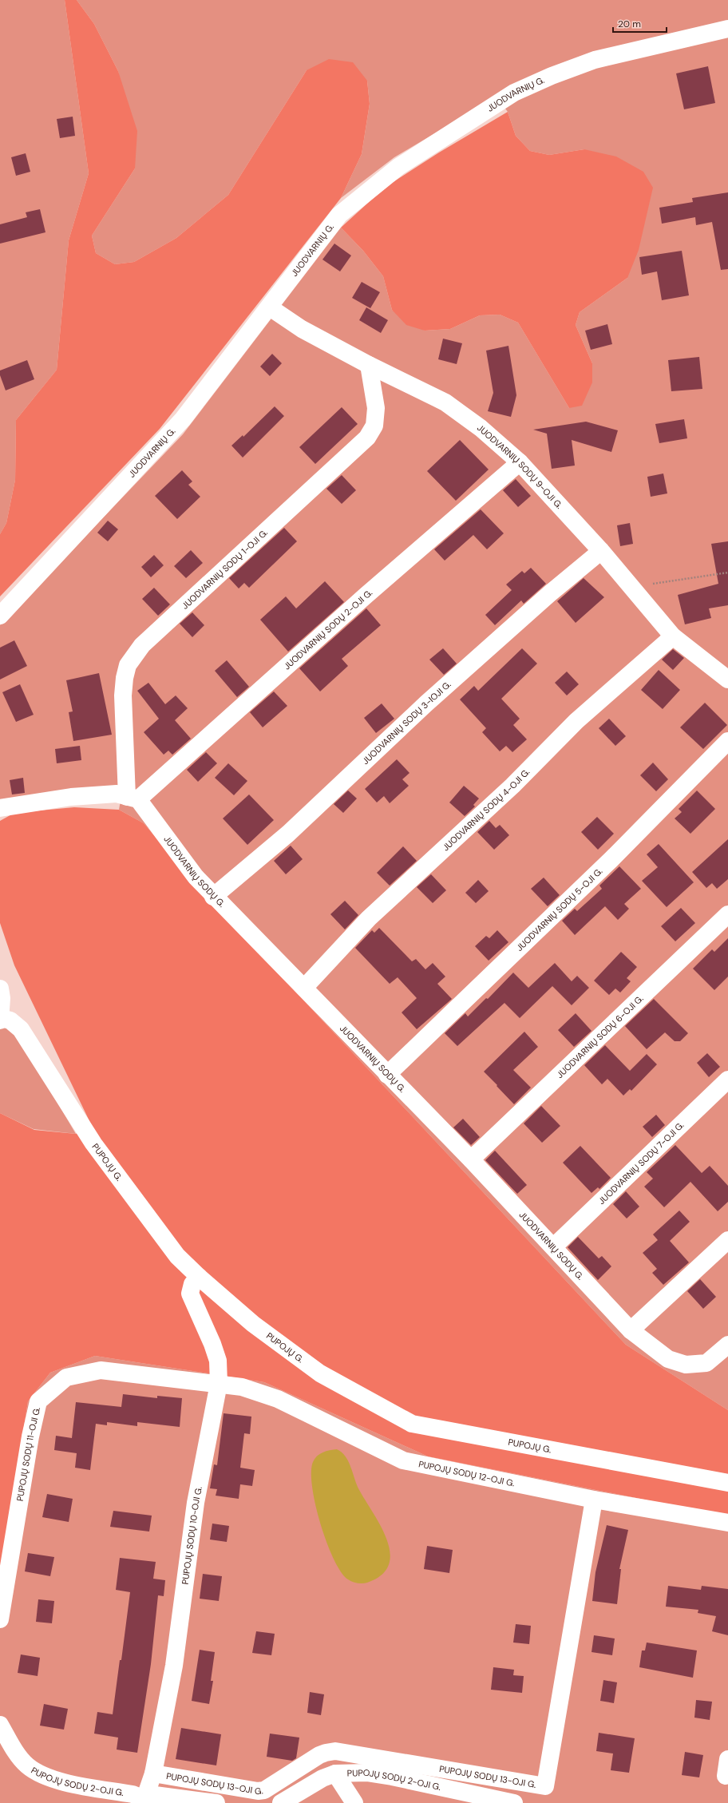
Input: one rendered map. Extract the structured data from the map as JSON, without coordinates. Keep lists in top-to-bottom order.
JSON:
{
  "streets": {
    "street": [
      "JUODVARNIŲ G.",
      "JUODVARNIŲ SODŲ 9-OJI G.",
      "JUODVARNIŲ SODŲ 1-OJI G.",
      "JUODVARNIŲ SODŲ 2-OJI G.",
      "JUODVARNIŲ SODŲ 3-IOJI G.",
      "JUODVARNIŲ SODŲ 4-OJI G.",
      "JUODVARNIŲ SODŲ G.",
      "JUODVARNIŲ SODŲ 5-OJI G.",
      "JUODVARNIŲ SODŲ 6-OJI G.",
      "PUPOJŲ G.",
      "JUODVARNIŲ SODŲ 7-OJI G.",
      "PUPOJŲ SODŲ 11-OJI G.",
      "PUPOJŲ SODŲ 12-OJI G.",
      "PUPOJŲ SODŲ 10-OJI G.",
      "PUPOJŲ SODŲ 13-OJI G.",
      "PUPOJŲ SODŲ 2-OJI G."
    ]
  },
  "crossings": [
    ["JUODVARNIŲ G.", "JUODVARNIŲ SODŲ 9-OJI G."],
    ["JUODVARNIŲ SODŲ 9-OJI G.", "JUODVARNIŲ SODŲ 1-OJI G."],
    ["JUODVARNIŲ SODŲ 9-OJI G.", "JUODVARNIŲ SODŲ 2-OJI G."],
    ["JUODVARNIŲ SODŲ 9-OJI G.", "JUODVARNIŲ SODŲ 3-IOJI G."],
    ["JUODVARNIŲ SODŲ 9-OJI G.", "JUODVARNIŲ SODŲ 4-OJI G."],
    ["JUODVARNIŲ SODŲ 1-OJI G.", "JUODVARNIŲ SODŲ 2-OJI G."],
    ["JUODVARNIŲ SODŲ 1-OJI G.", "JUODVARNIŲ SODŲ G."],
    ["JUODVARNIŲ SODŲ 2-OJI G.", "JUODVARNIŲ SODŲ G."],
    ["JUODVARNIŲ SODŲ 3-IOJI G.", "JUODVARNIŲ SODŲ G."],
    ["JUODVARNIŲ SODŲ 4-OJI G.", "JUODVARNIŲ SODŲ G."],
    ["JUODVARNIŲ SODŲ G.", "JUODVARNIŲ SODŲ 5-OJI G."],
    ["JUODVARNIŲ SODŲ G.", "JUODVARNIŲ SODŲ 6-OJI G."],
    ["JUODVARNIŲ SODŲ G.", "JUODVARNIŲ SODŲ 7-OJI G."],
    ["PUPOJŲ G.", "PUPOJŲ SODŲ 10-OJI G."],
    ["PUPOJŲ SODŲ 11-OJI G.", "PUPOJŲ SODŲ 12-OJI G."],
    ["PUPOJŲ SODŲ 11-OJI G.", "PUPOJŲ SODŲ 10-OJI G."],
    ["PUPOJŲ SODŲ 12-OJI G.", "PUPOJŲ SODŲ 10-OJI G."],
    ["PUPOJŲ SODŲ 12-OJI G.", "PUPOJŲ SODŲ 13-OJI G."],
    ["PUPOJŲ SODŲ 10-OJI G.", "PUPOJŲ SODŲ 13-OJI G."],
    ["PUPOJŲ SODŲ 10-OJI G.", "PUPOJŲ SODŲ 2-OJI G."]
  ],
  "scale_bar": "20 m"
}
